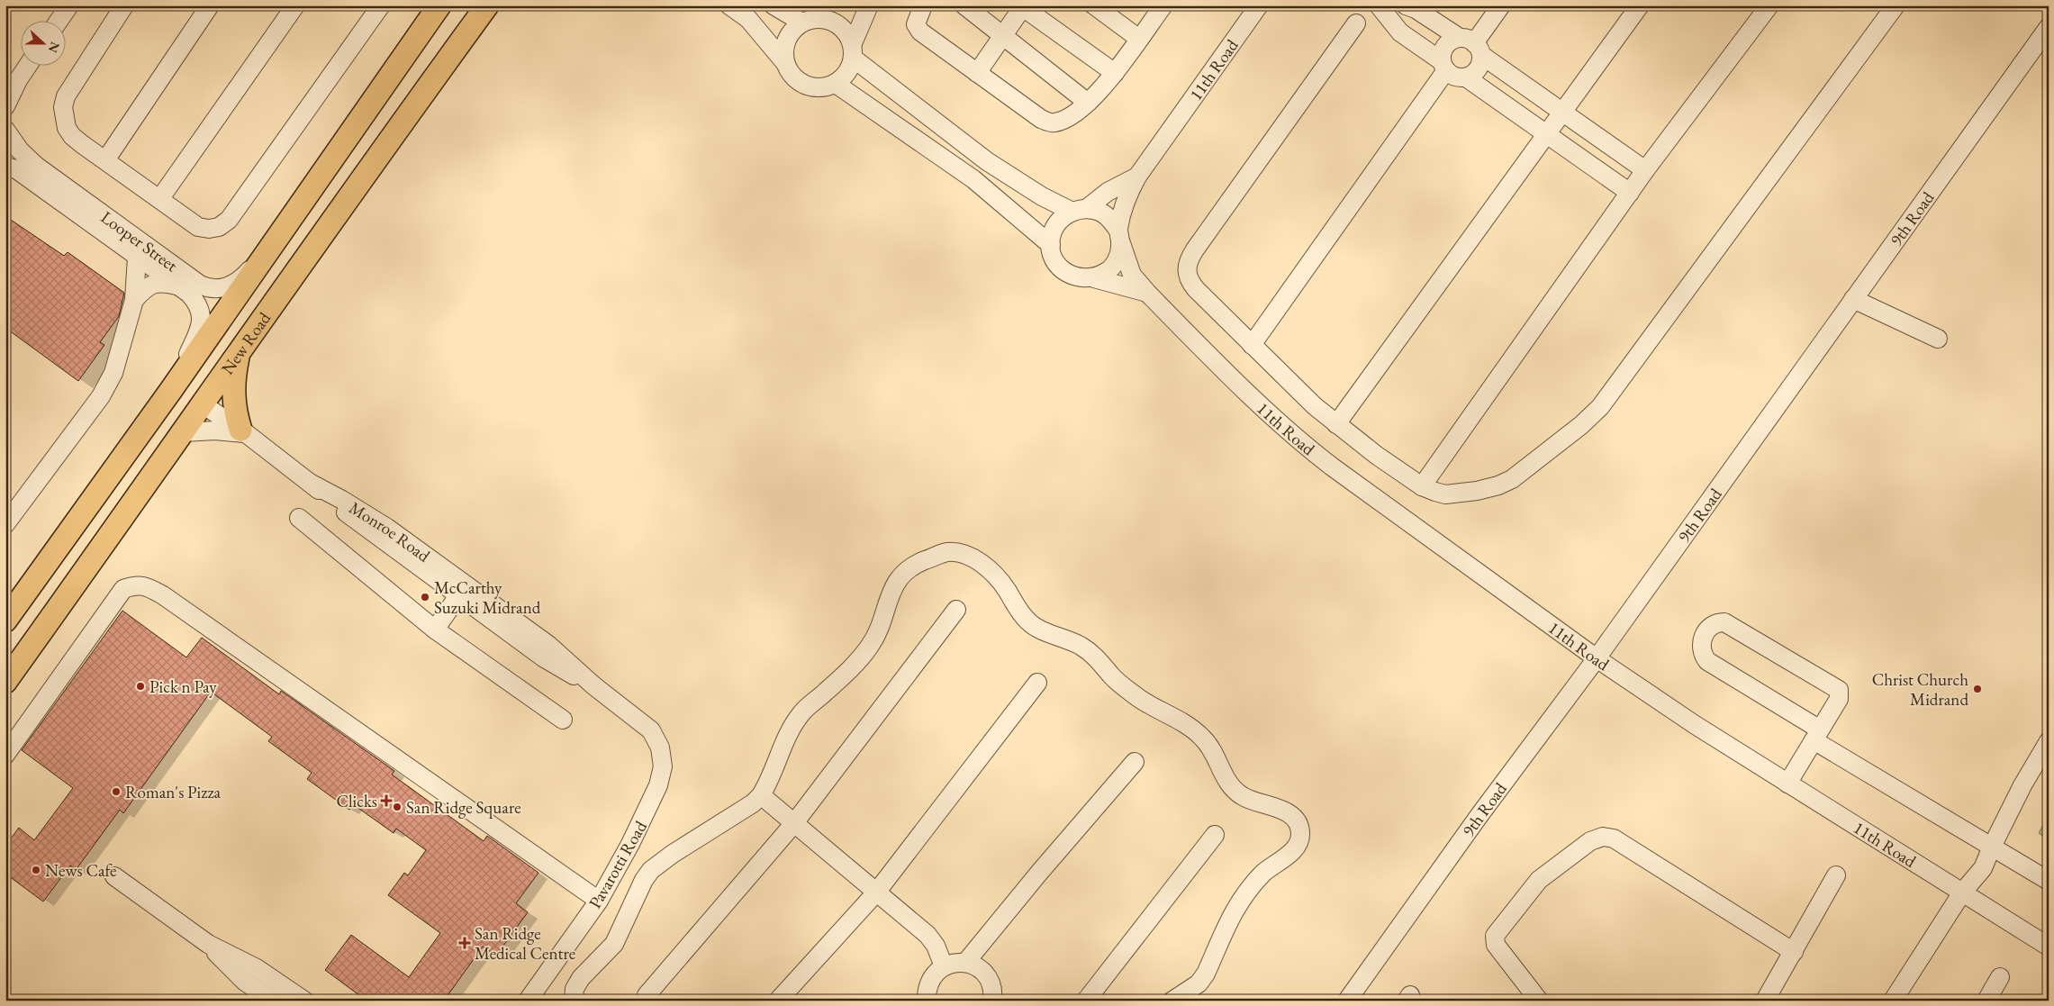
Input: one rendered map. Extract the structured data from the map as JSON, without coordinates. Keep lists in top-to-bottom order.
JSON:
{
  "streets": {
    "main road": ["New Road"],
    "street": [
      "11th Road",
      "9th Road",
      "Looper Street",
      "Monroe Road",
      "Pavarotti Road"
    ]
  },
  "crossings": [
    ["11th Road", "9th Road"],
    ["Looper Street", "New Road"],
    ["New Road", "Monroe Road"],
    ["Monroe Road", "Pavarotti Road"]
  ],
  "places": {
    "other": [
      "McCarthy Suzuki Midrand",
      "Pick n Pay",
      "Christ Church Midrand",
      "Roman's Pizza",
      "San Ridge Square",
      "News Cafe"
    ],
    "health": ["Clicks", "San Ridge Medical Centre"]
  },
  "north": "right"
}
